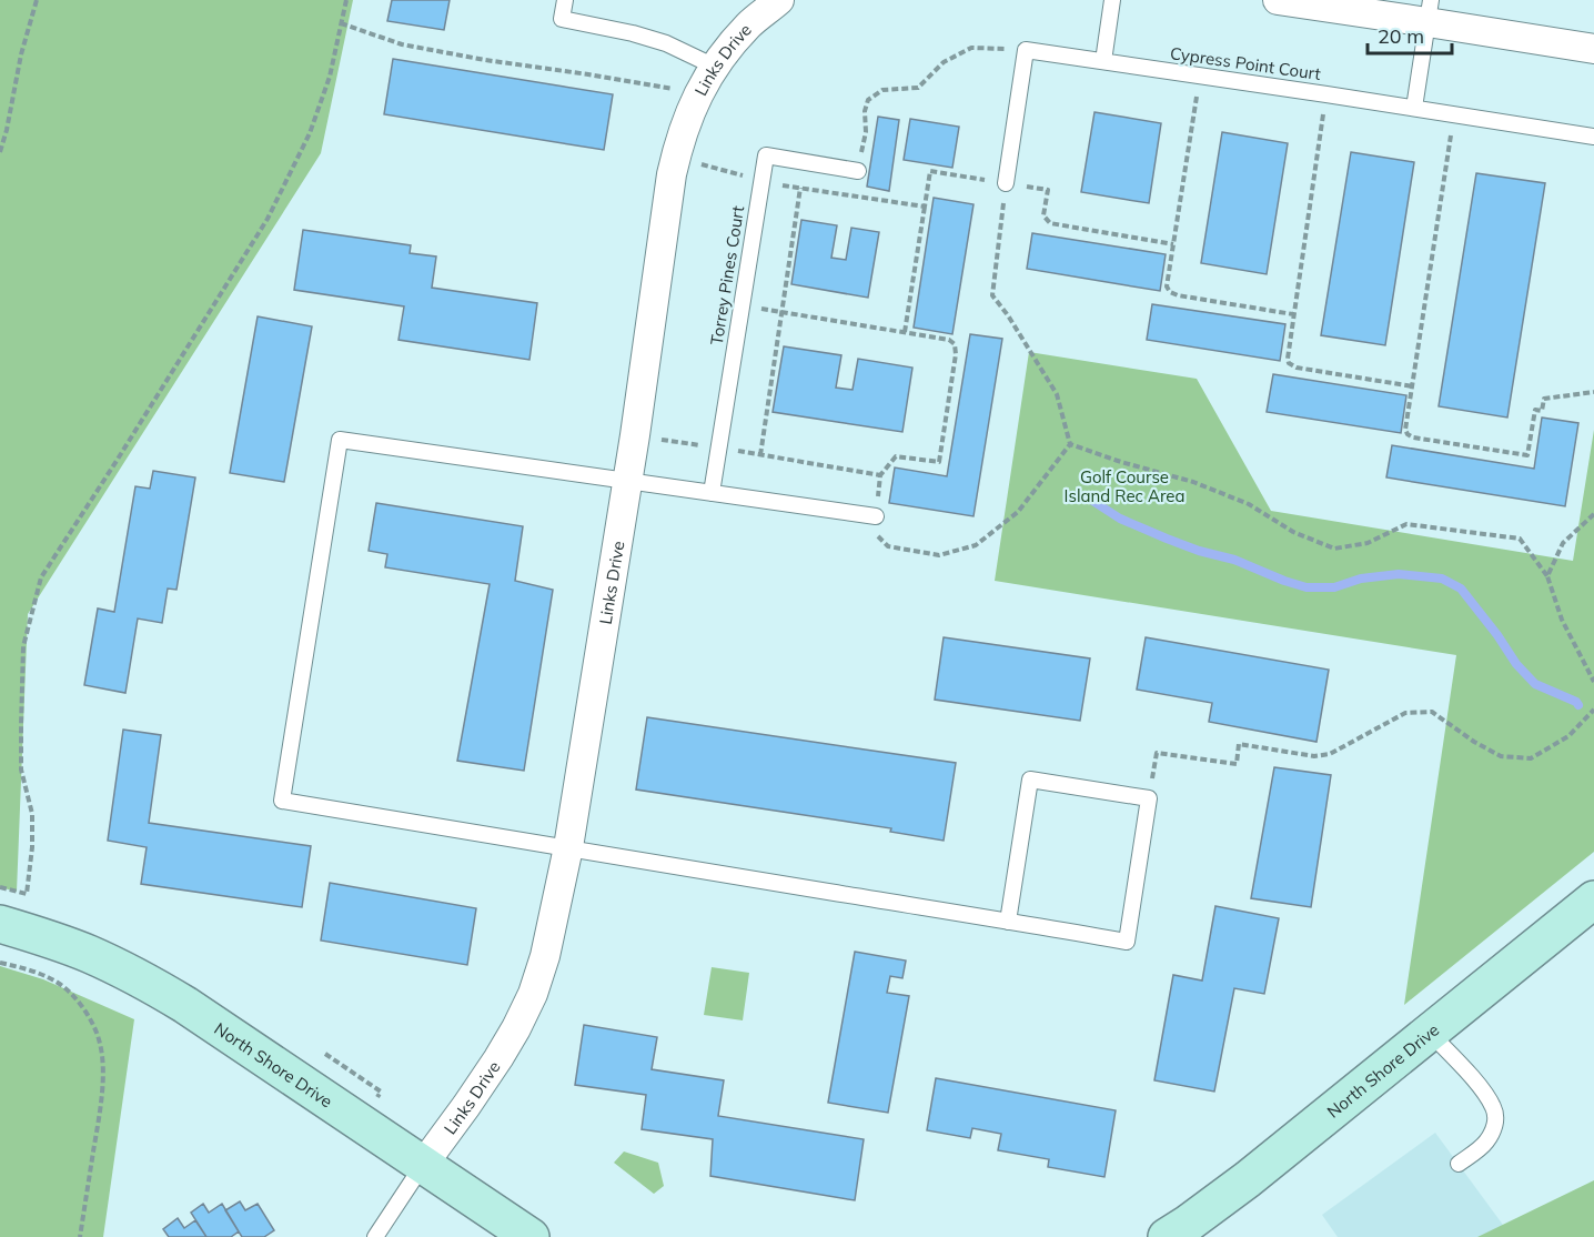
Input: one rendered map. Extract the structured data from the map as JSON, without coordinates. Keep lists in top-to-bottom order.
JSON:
{
  "streets": {
    "street": ["Links Drive", "North Shore Drive"],
    "lane": ["Cypress Point Court", "Torrey Pines Court"]
  },
  "crossings": [
    ["Links Drive", "North Shore Drive"]
  ],
  "parks": ["Golf Course Island Rec Area"],
  "scale_bar": "20 m"
}
